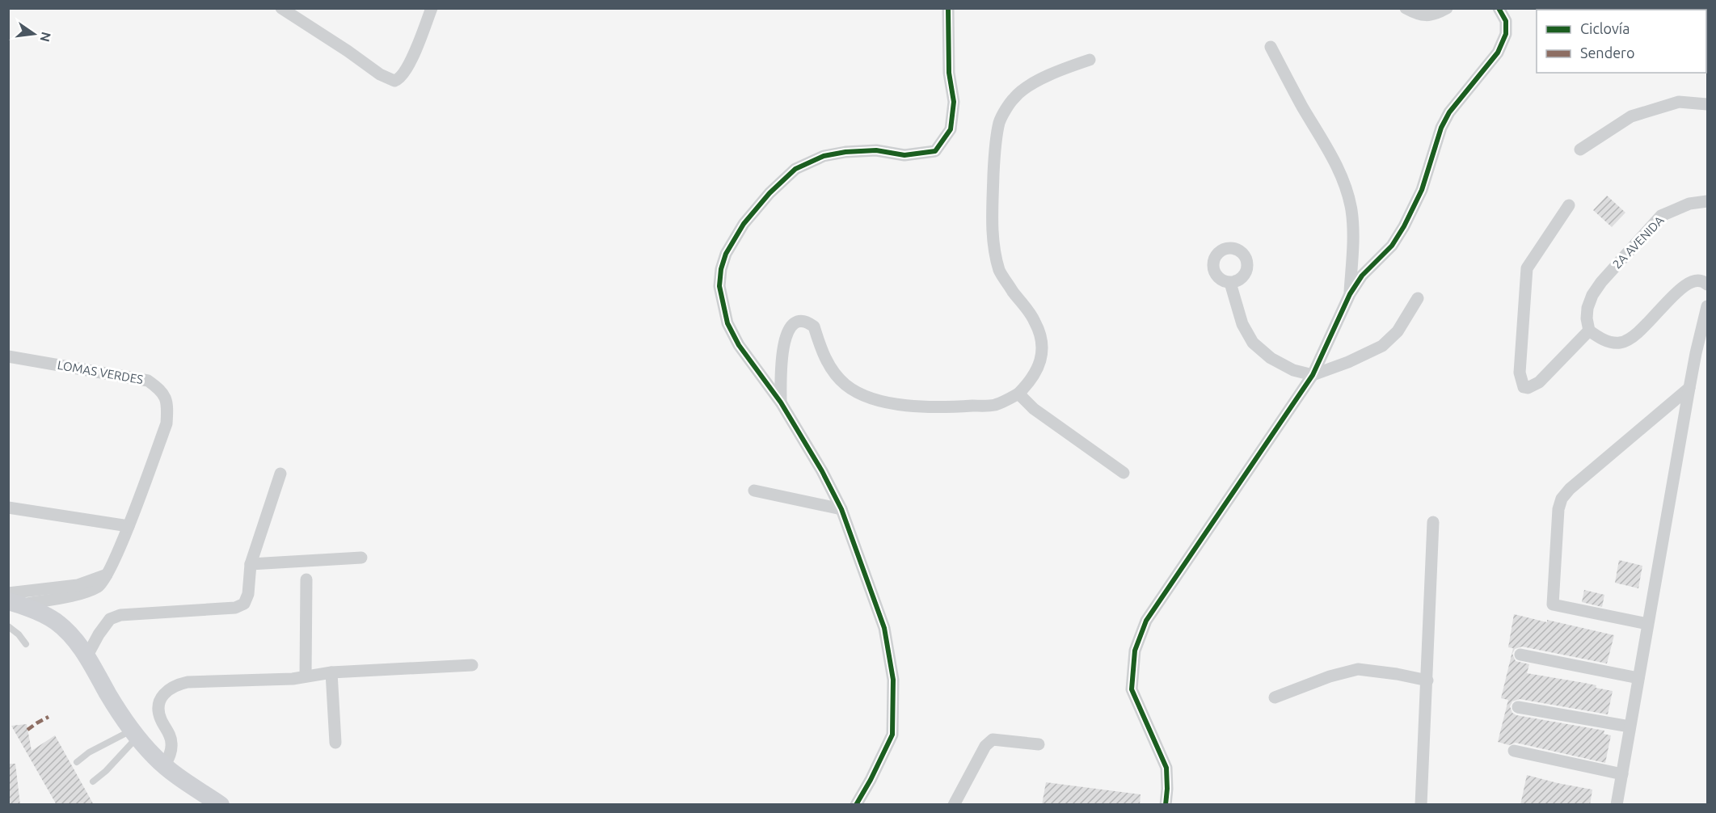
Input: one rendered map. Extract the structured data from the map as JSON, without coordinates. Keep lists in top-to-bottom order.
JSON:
{
  "streets": {
    "street": ["2A AVENIDA", "LOMAS VERDES"]
  },
  "legend": ["Ciclovía", "Sendero"],
  "north": "right"
}
